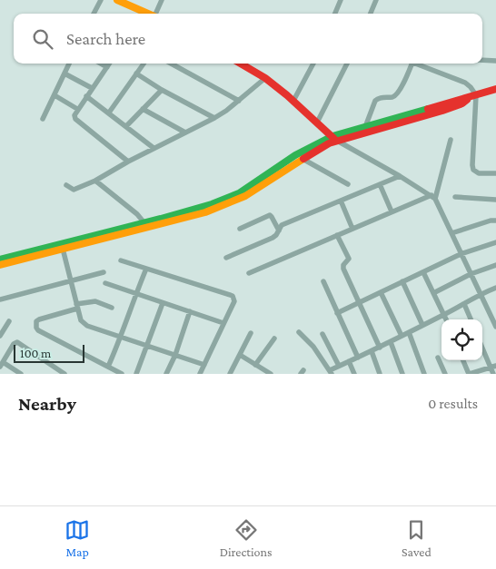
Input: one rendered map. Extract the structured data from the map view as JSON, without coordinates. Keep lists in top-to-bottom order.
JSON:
{
  "scale_bar": "100 m",
  "page": {
    "search": "Search here",
    "scale": "100 m",
    "heading": ["Nearby", "0 results"],
    "nav": ["Map", "Directions", "Saved"]
  }
}
